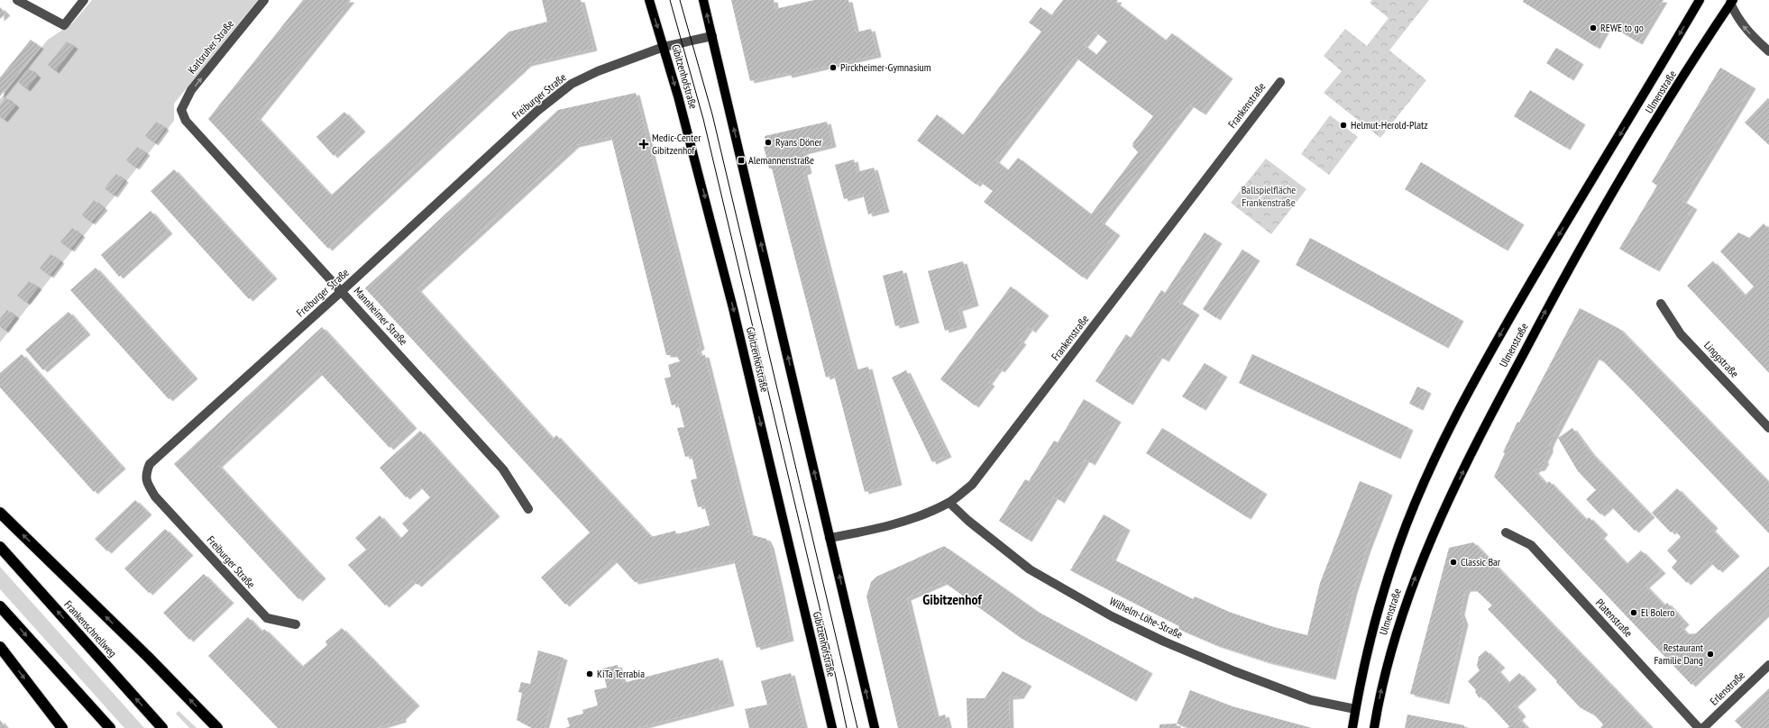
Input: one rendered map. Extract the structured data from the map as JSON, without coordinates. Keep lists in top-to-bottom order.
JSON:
{
  "streets": {
    "highway": ["Frankenschnellweg"],
    "main road": ["Gibitzenhofstraße", "Ulmenstraße"],
    "street": [
      "Karlsruher Straße",
      "Freiburger Straße",
      "Frankenstraße",
      "Mannheimer Straße",
      "Linggstraße",
      "Wilhelm-Löhe-Straße",
      "Platenstraße",
      "Erlenstraße"
    ]
  },
  "crossings": [
    ["Karlsruher Straße", "Mannheimer Straße"],
    ["Gibitzenhofstraße", "Freiburger Straße"],
    ["Ulmenstraße", "Wilhelm-Löhe-Straße"],
    ["Freiburger Straße", "Mannheimer Straße"],
    ["Frankenstraße", "Wilhelm-Löhe-Straße"]
  ],
  "one_way": ["Karlsruher Straße"],
  "districts": ["Gibitzenhof"],
  "parks": ["Ballspielfläche Frankenstraße"],
  "places": {
    "other": [
      "REWE to go",
      "Pirckheimer-Gymnasium",
      "Helmut-Herold-Platz",
      "Ryans Döner",
      "Classic Bar",
      "El Bolero",
      "Restaurant Familie Dang",
      "KiTa Terrabia"
    ],
    "health": ["Medic-Center Gibitzenhof"],
    "transit": ["Alemannenstraße"]
  }
}
